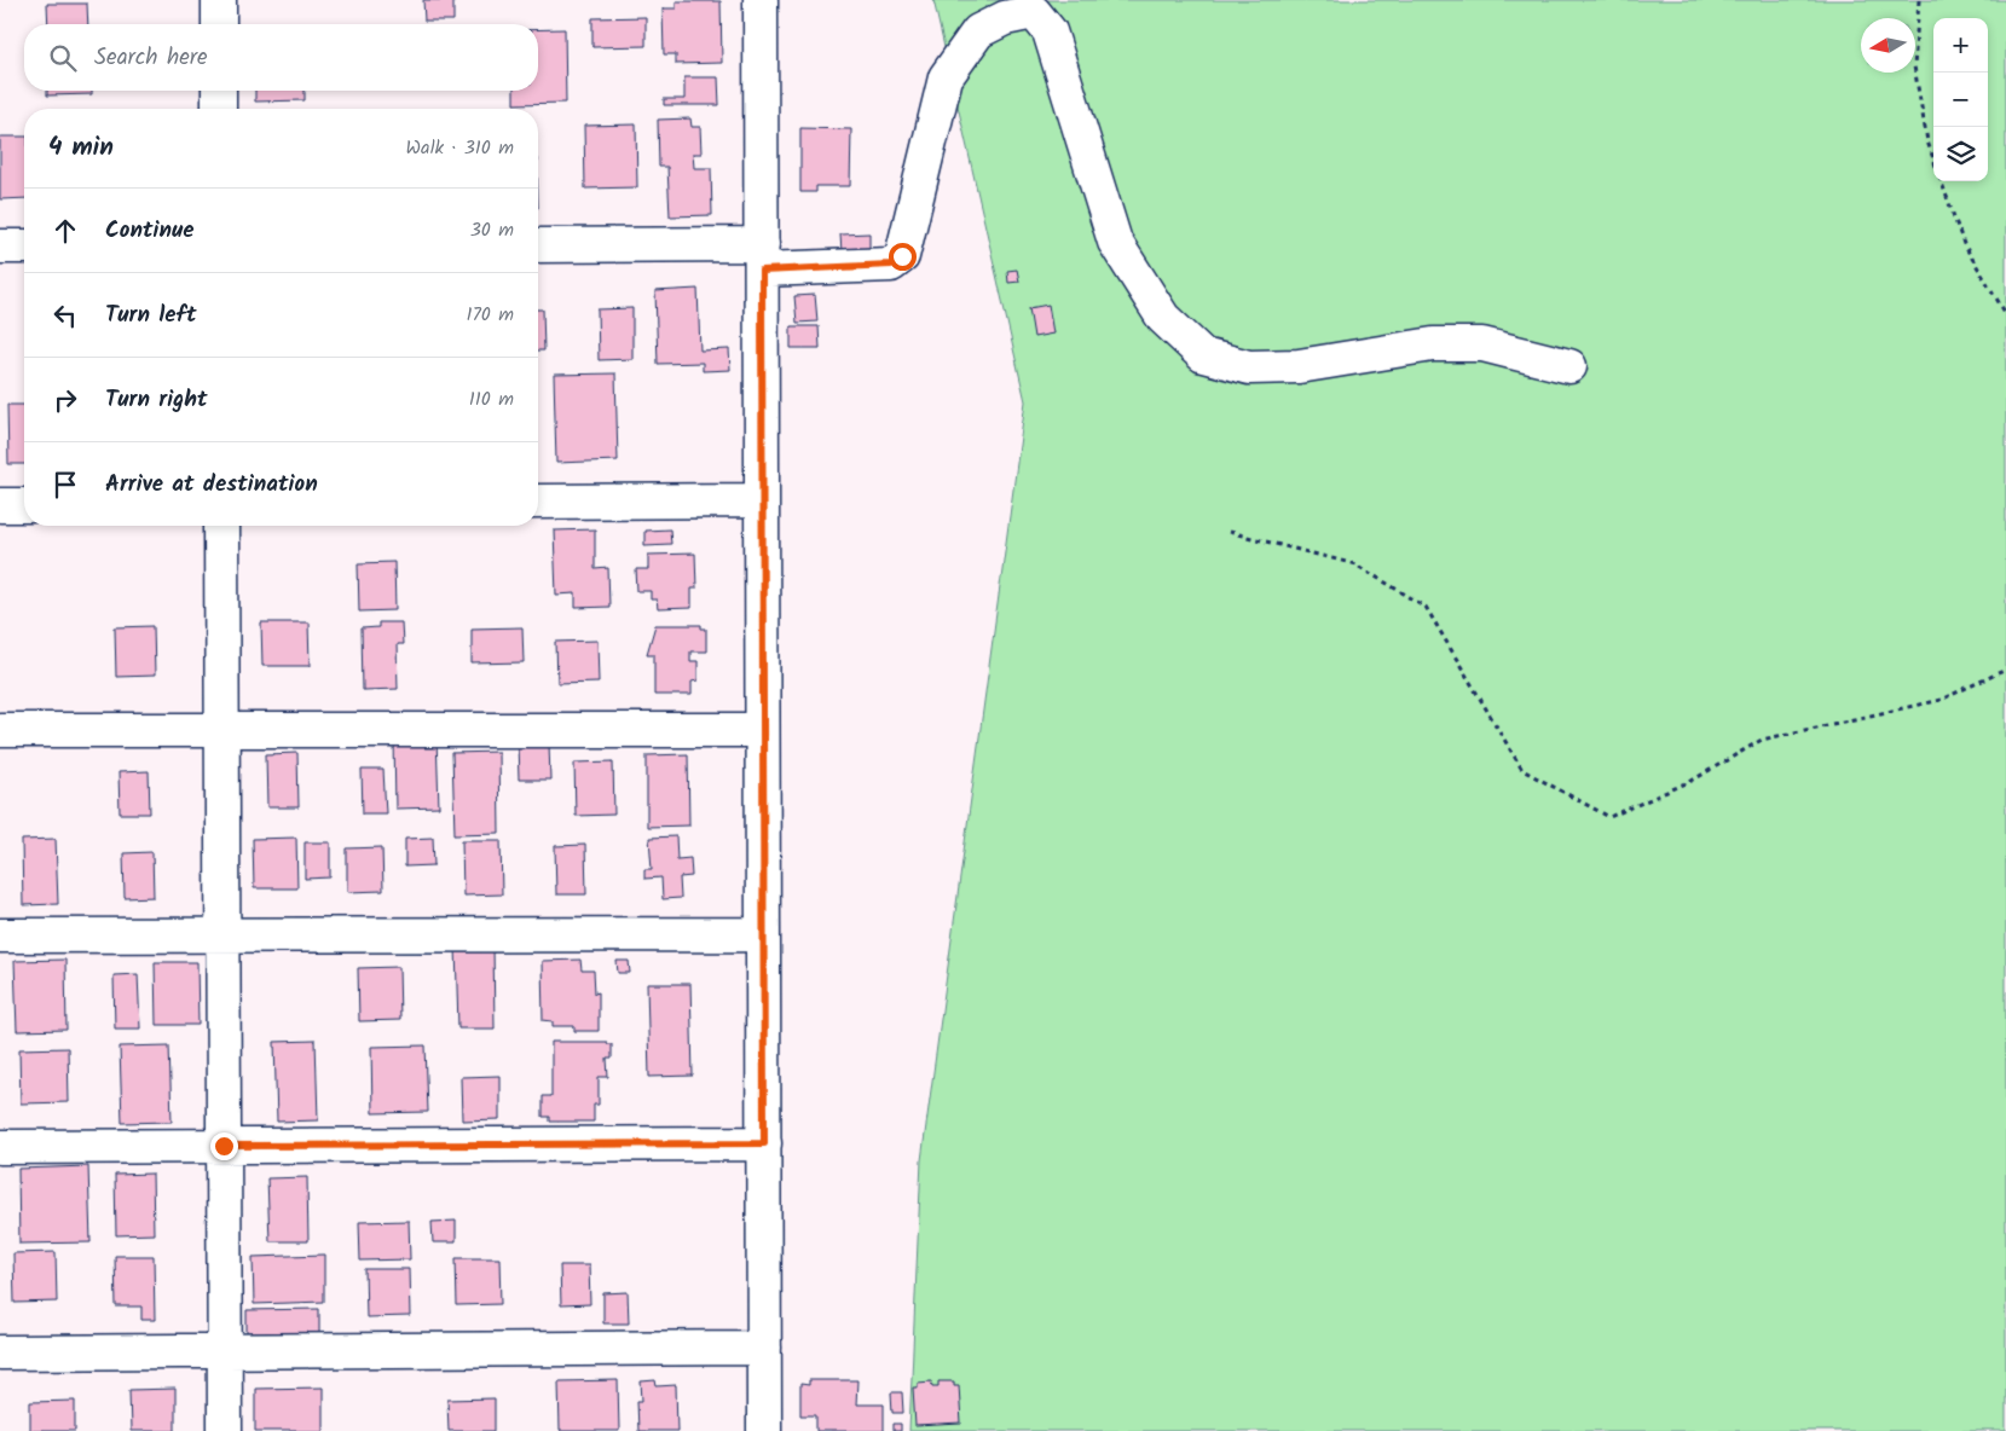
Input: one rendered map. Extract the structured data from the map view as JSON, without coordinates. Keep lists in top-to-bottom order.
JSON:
{
  "north": "left",
  "page": {
    "map_buttons": ["+", "−"],
    "search": "Search here",
    "heading": ["4 min", "Walk · 310 m"],
    "list": [
      ["Continue", "30 m"],
      ["Turn left", "170 m"],
      ["Turn right", "110 m"],
      "Arrive at destination"
    ]
  }
}
